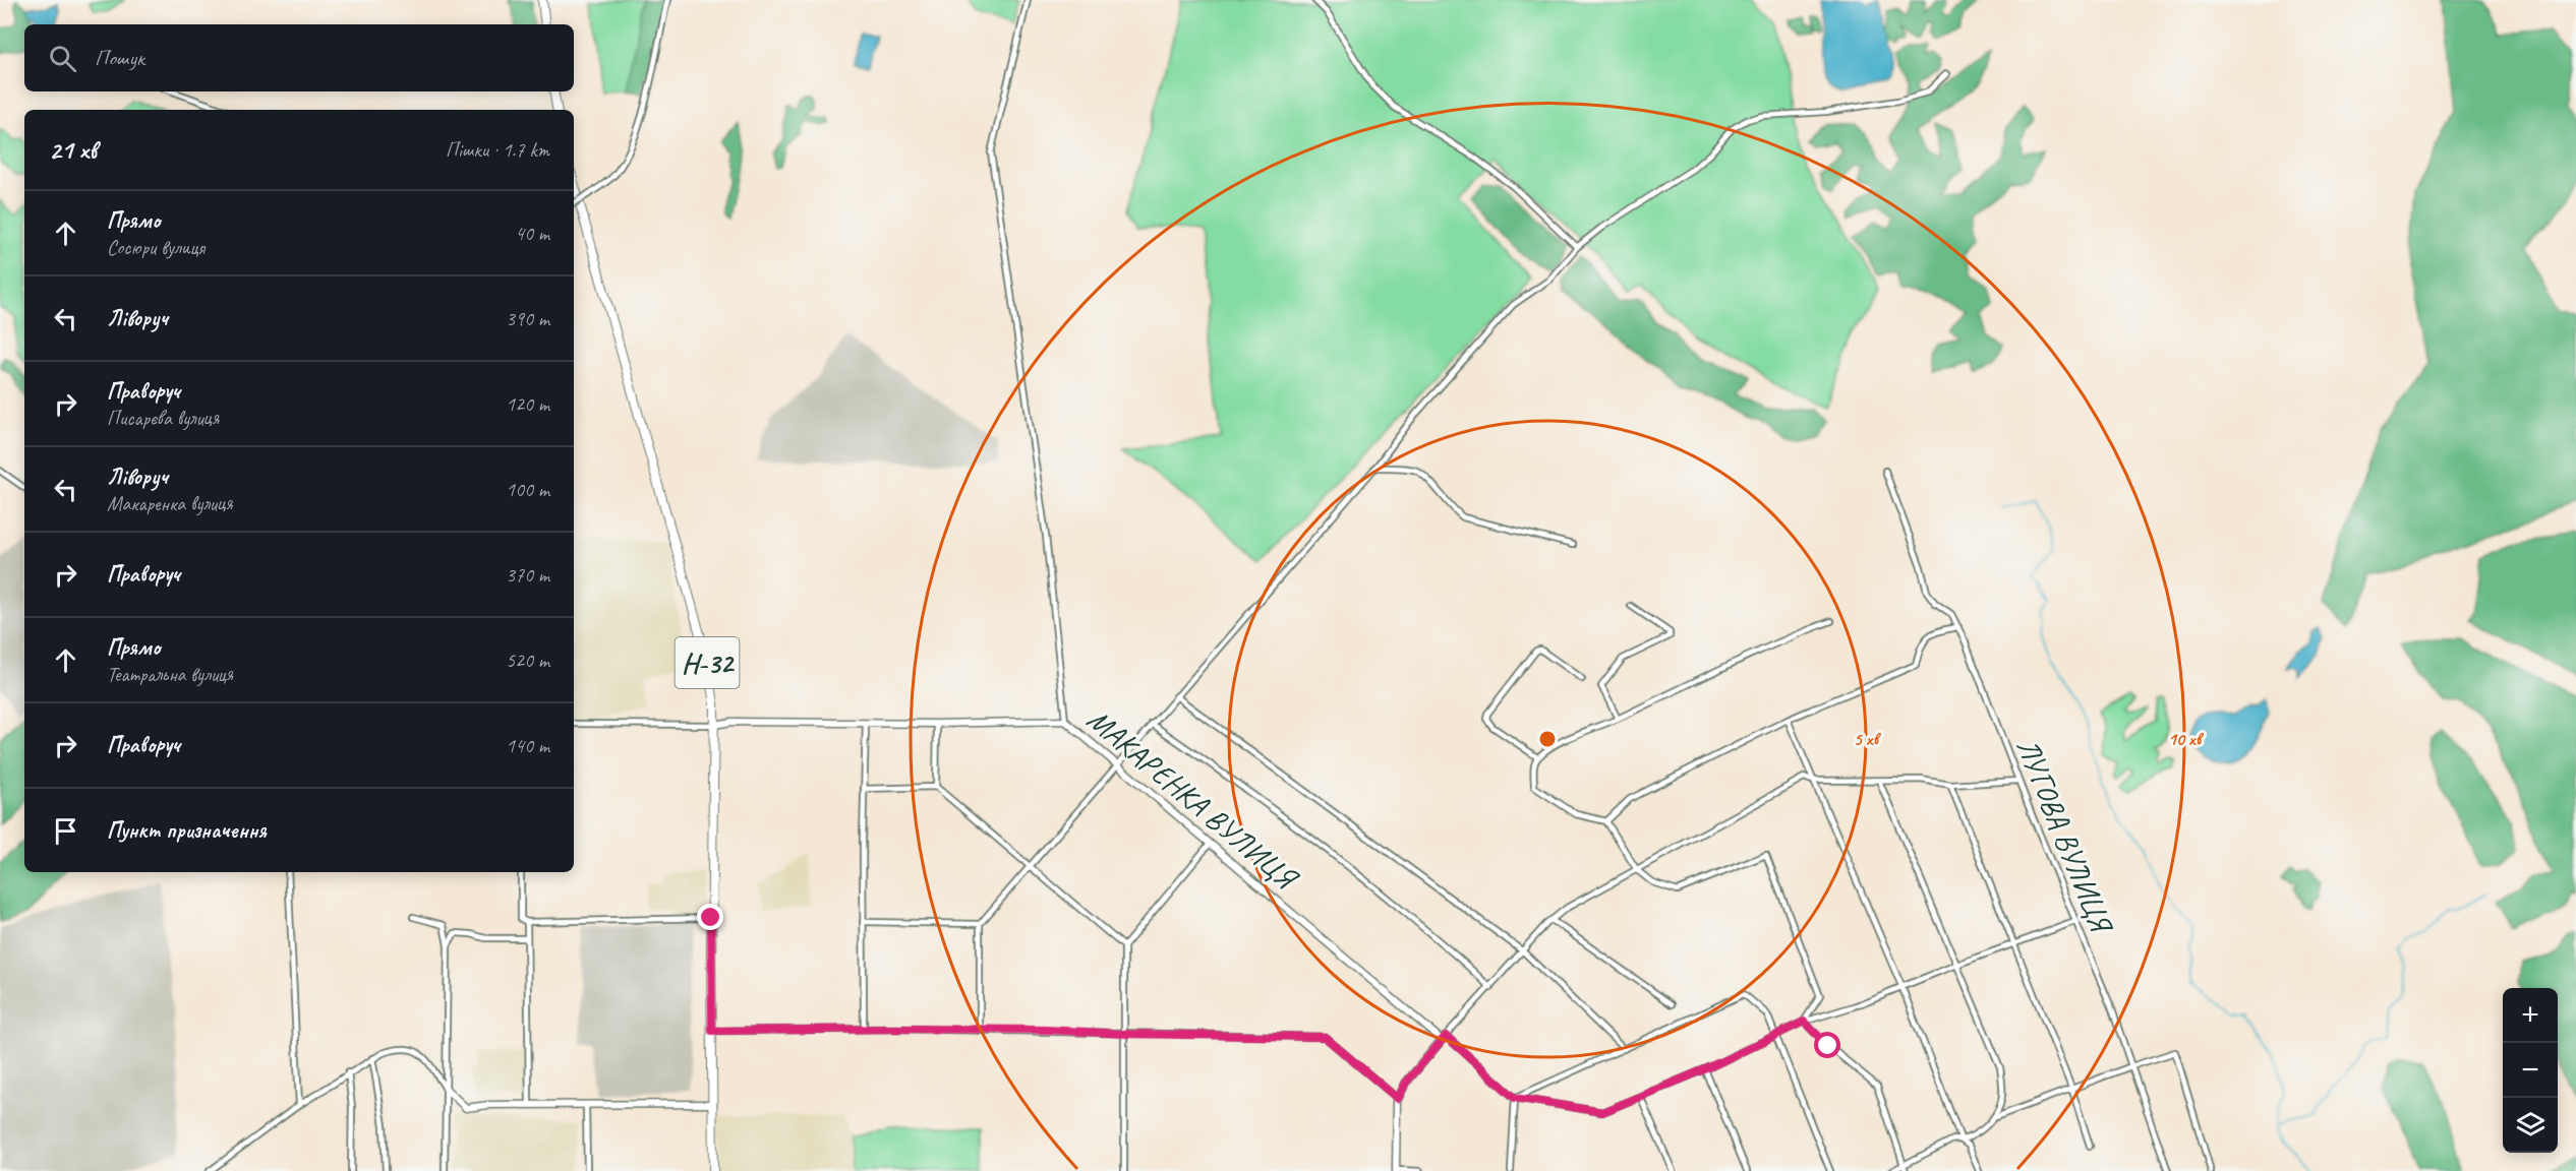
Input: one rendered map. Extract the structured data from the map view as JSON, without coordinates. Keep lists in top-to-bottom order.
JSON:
{
  "streets": {
    "main road": ["Н-32"],
    "street": ["МАКАРЕНКА ВУЛИЦЯ", "ЛУГОВА ВУЛИЦЯ"]
  },
  "crossings": [
    ["Н-32", "МАКАРЕНКА ВУЛИЦЯ"]
  ],
  "page": {
    "search": "Пошук",
    "heading": ["21 хв", "Пішки · 1.7 km"],
    "list": [
      ["Прямо", "Сосюри вулиця", "40 m"],
      ["Ліворуч", "390 m"],
      ["Праворуч", "Писарєва вулиця", "120 m"],
      ["Ліворуч", "Макаренка вулиця", "100 m"],
      ["Праворуч", "370 m"],
      ["Прямо", "Театральна вулиця", "520 m"],
      ["Праворуч", "140 m"],
      "Пункт призначення"
    ],
    "map_buttons": ["+", "−"]
  },
  "rings": ["5 хв", "10 хв"]
}
